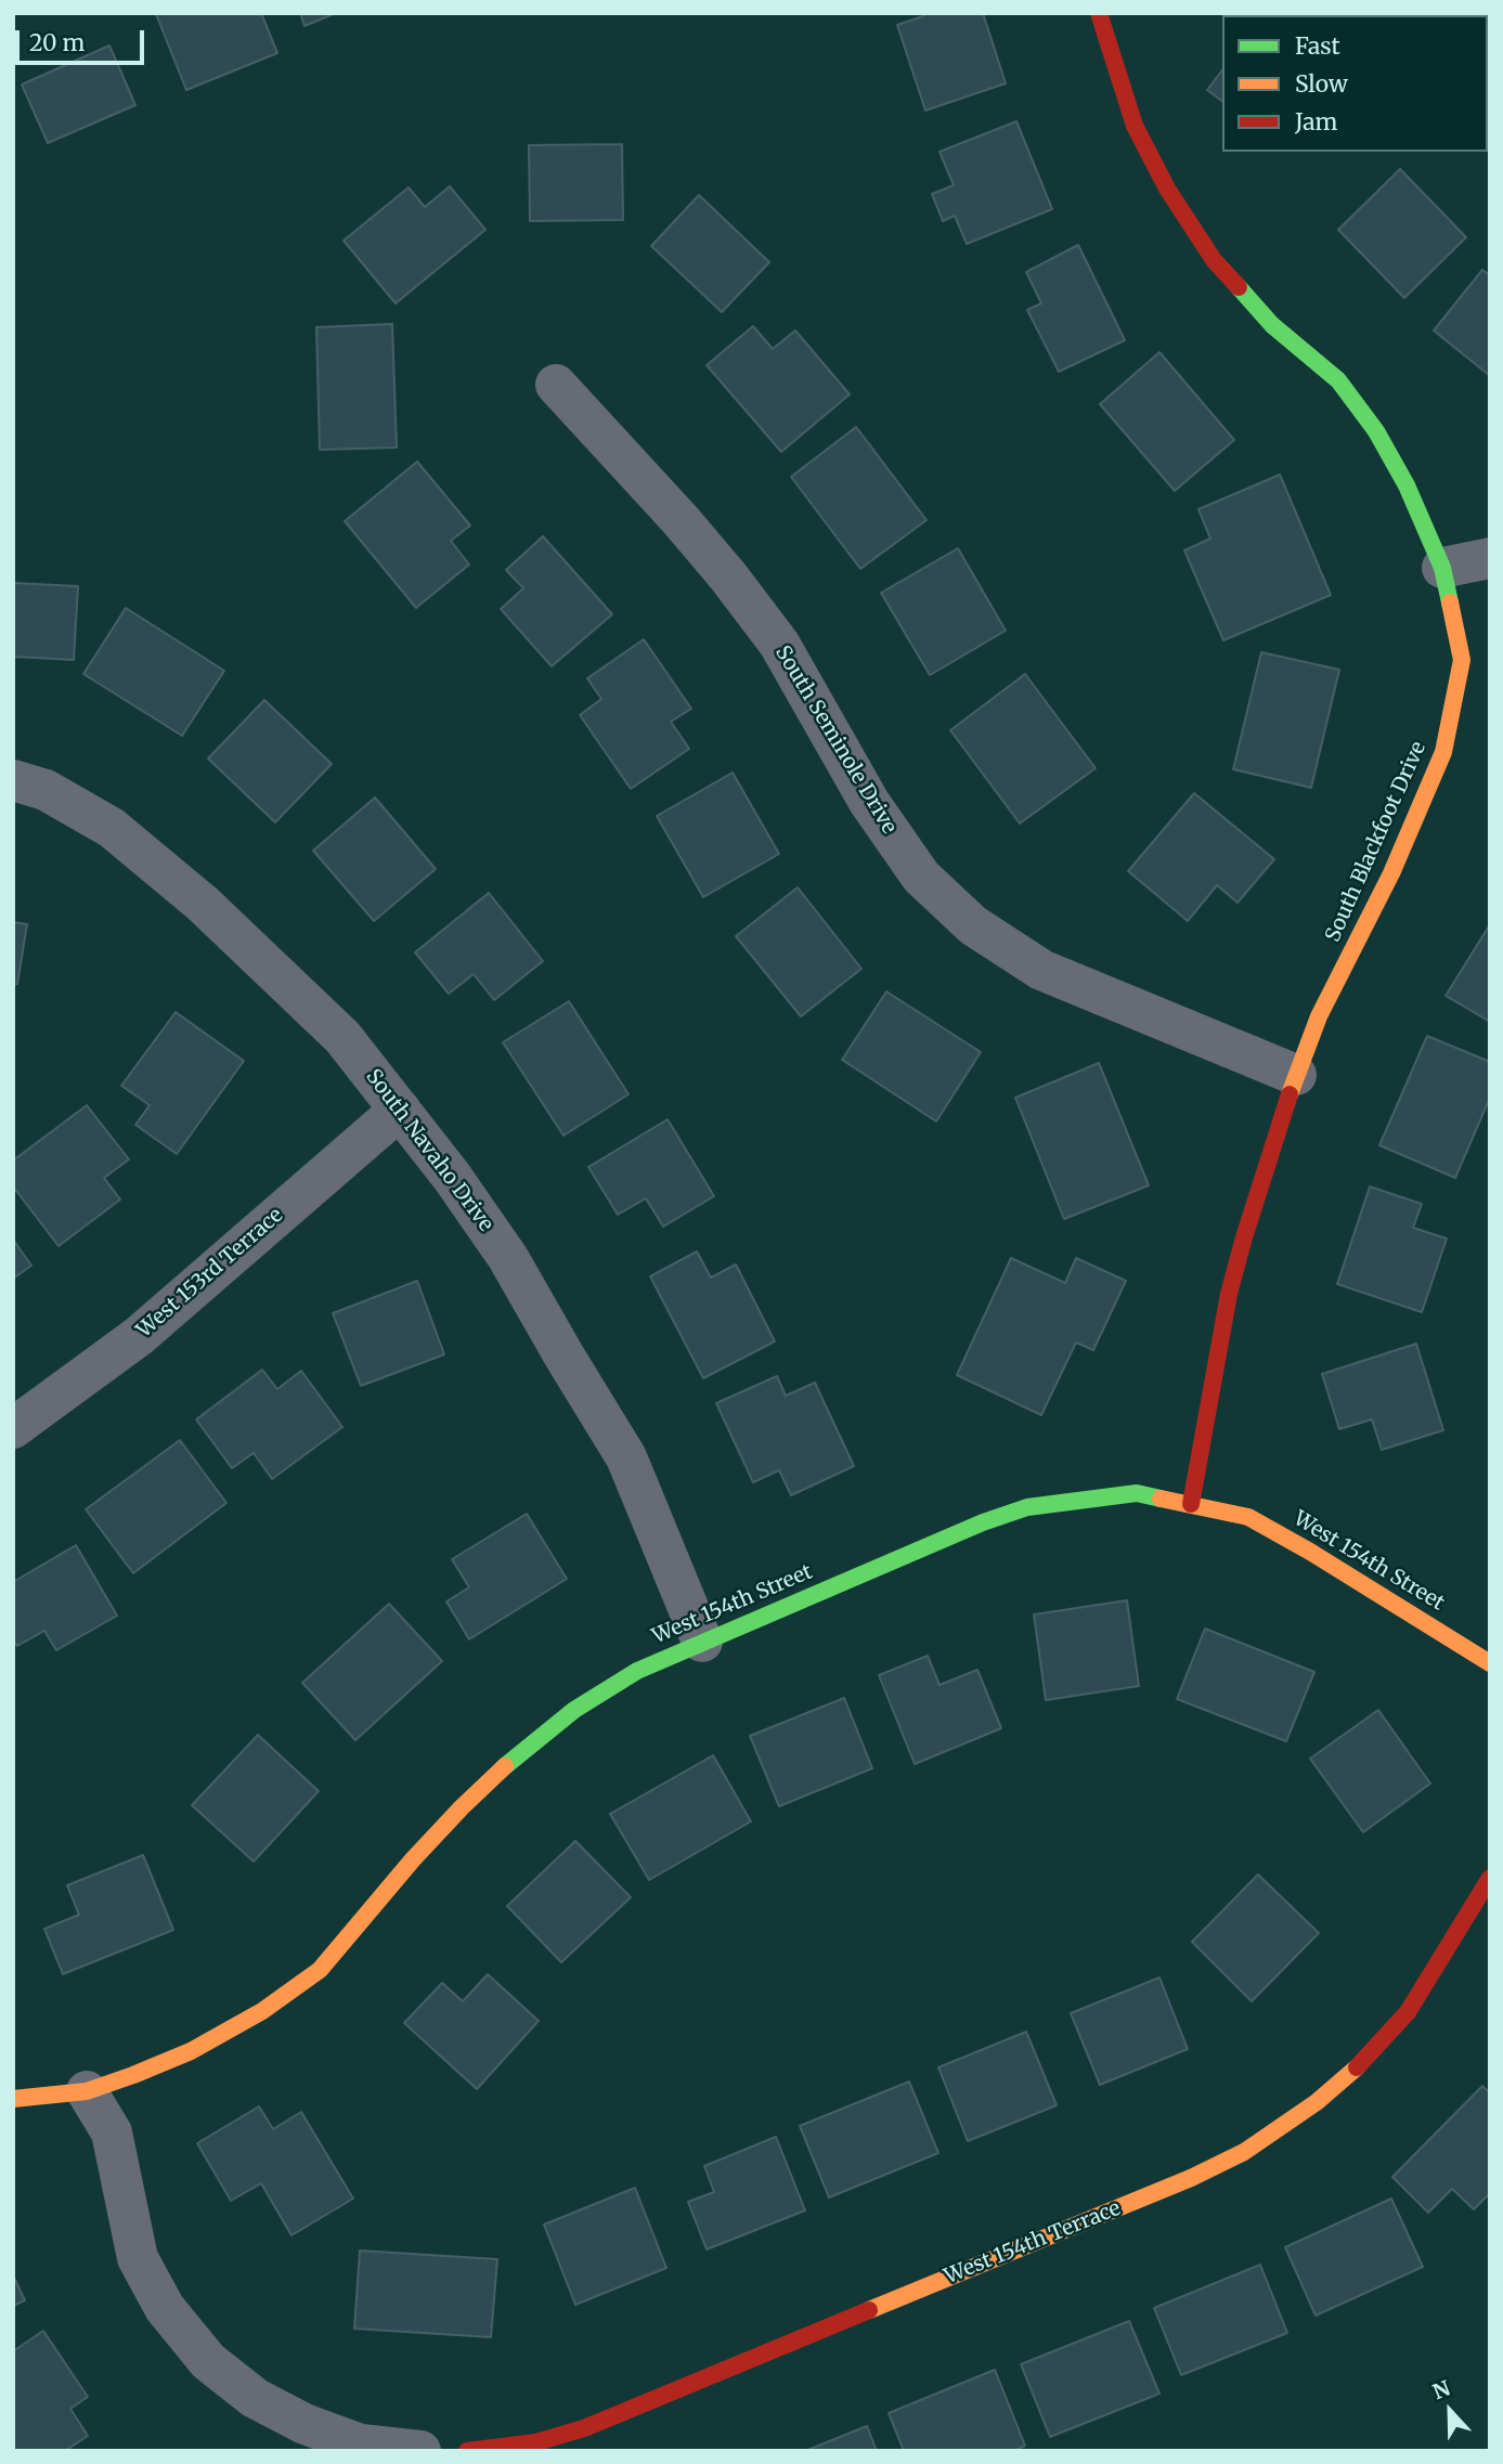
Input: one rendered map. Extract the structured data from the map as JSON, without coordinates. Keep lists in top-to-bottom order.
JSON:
{
  "streets": {
    "street": [
      "South Seminole Drive",
      "South Blackfoot Drive",
      "South Navaho Drive",
      "West 153rd Terrace",
      "West 154th Street",
      "West 154th Terrace"
    ]
  },
  "crossings": [
    ["South Seminole Drive", "South Blackfoot Drive"],
    ["South Blackfoot Drive", "West 154th Street"],
    ["South Navaho Drive", "West 153rd Terrace"],
    ["South Navaho Drive", "West 154th Street"]
  ],
  "legend": ["Fast", "Slow", "Jam"],
  "scale_bar": "20 m",
  "north": "top"
}
